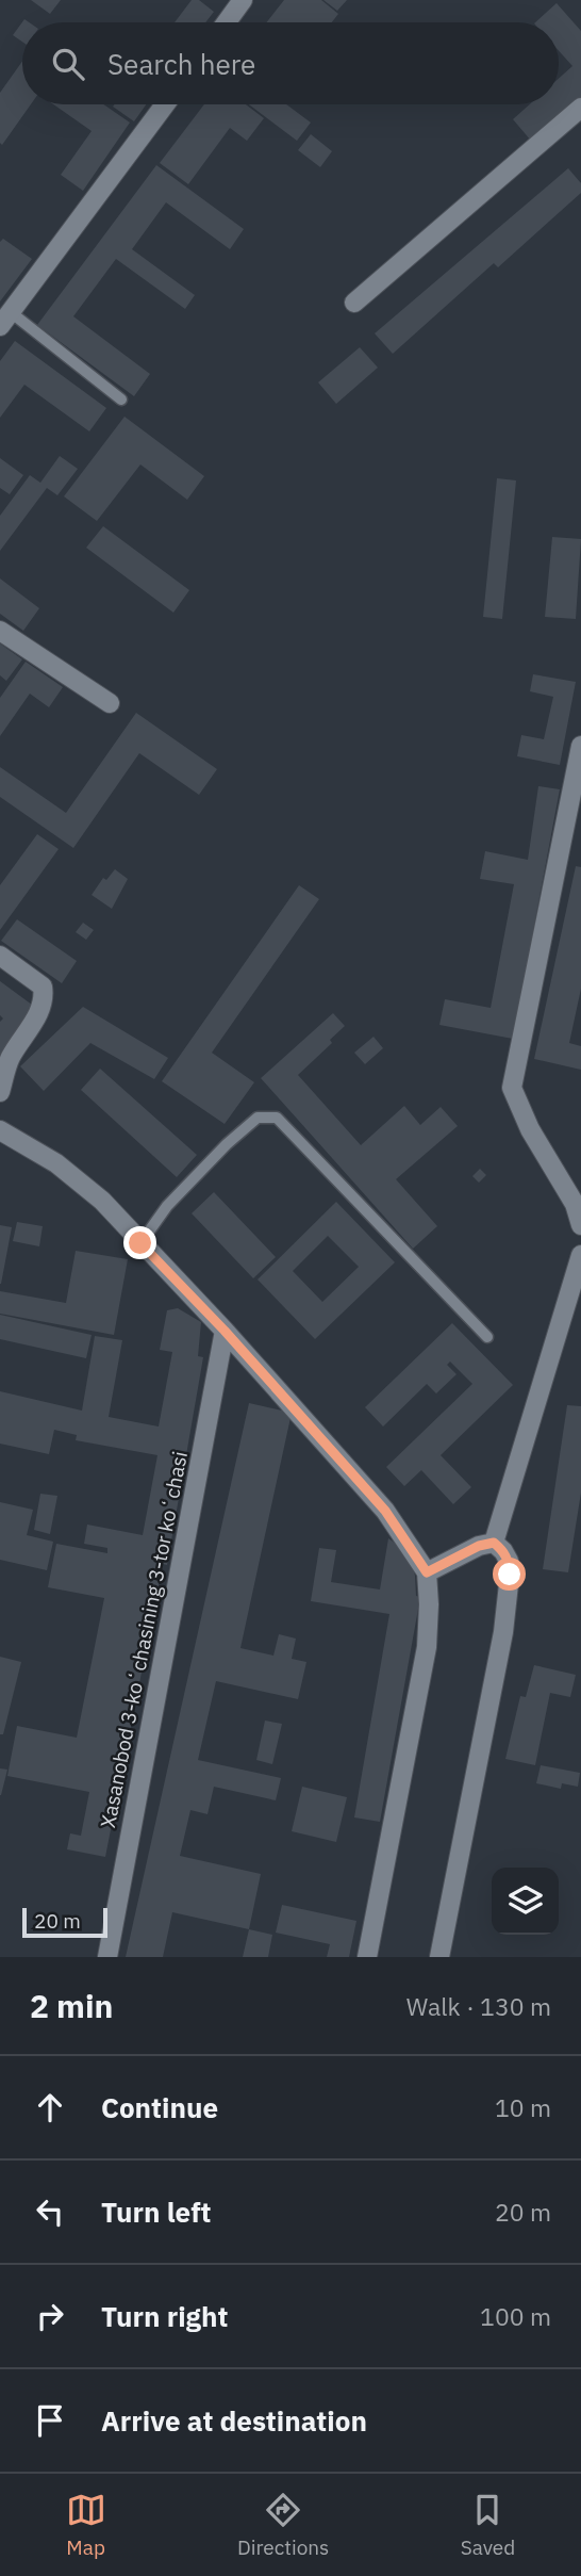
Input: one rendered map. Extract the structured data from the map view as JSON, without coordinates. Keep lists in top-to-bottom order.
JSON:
{
  "streets": {
    "street": ["Xasanobod 3-koʻchasining 3-tor koʻchasi"]
  },
  "scale_bar": "20 m",
  "page": {
    "search": "Search here",
    "scale": "20 m",
    "heading": ["2 min", "Walk · 130 m"],
    "list": [
      ["Continue", "10 m"],
      ["Turn left", "20 m"],
      ["Turn right", "100 m"],
      "Arrive at destination"
    ],
    "nav": ["Map", "Directions", "Saved"]
  }
}
